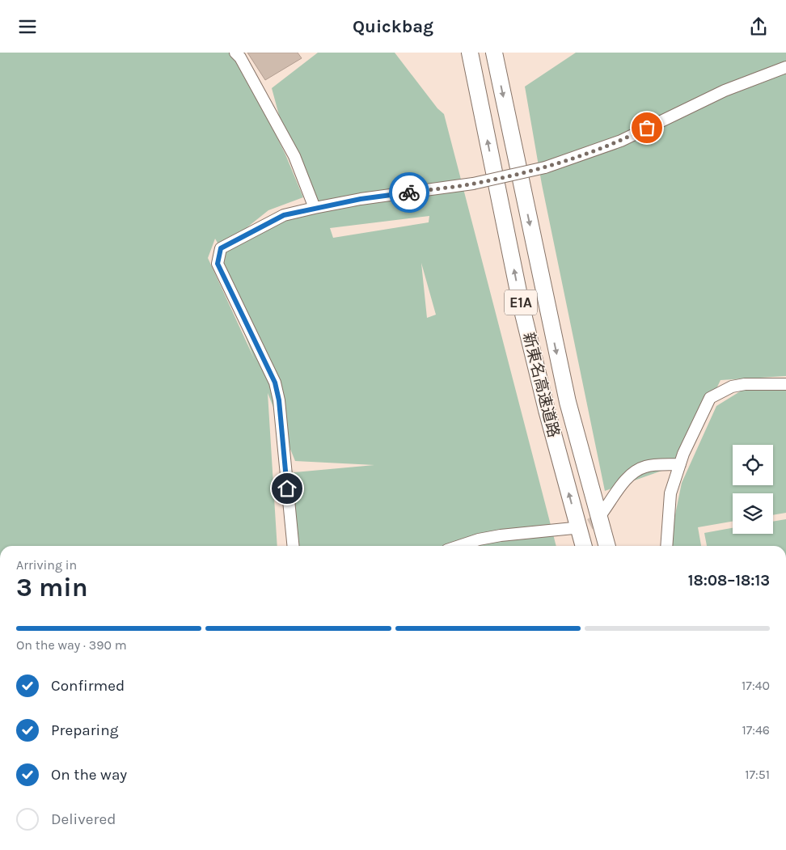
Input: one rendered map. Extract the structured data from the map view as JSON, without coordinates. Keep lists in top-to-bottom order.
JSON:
{
  "streets": {
    "highway": ["E1A", "新東名高速道路"]
  },
  "page": {
    "header": "Quickbag",
    "heading": ["3 min", "Arriving in", "18:08–18:13"],
    "bar": "On the way · 390 m",
    "list": [
      ["Confirmed", "17:40"],
      ["Preparing", "17:46"],
      ["On the way", "17:51"],
      "Delivered"
    ]
  }
}
